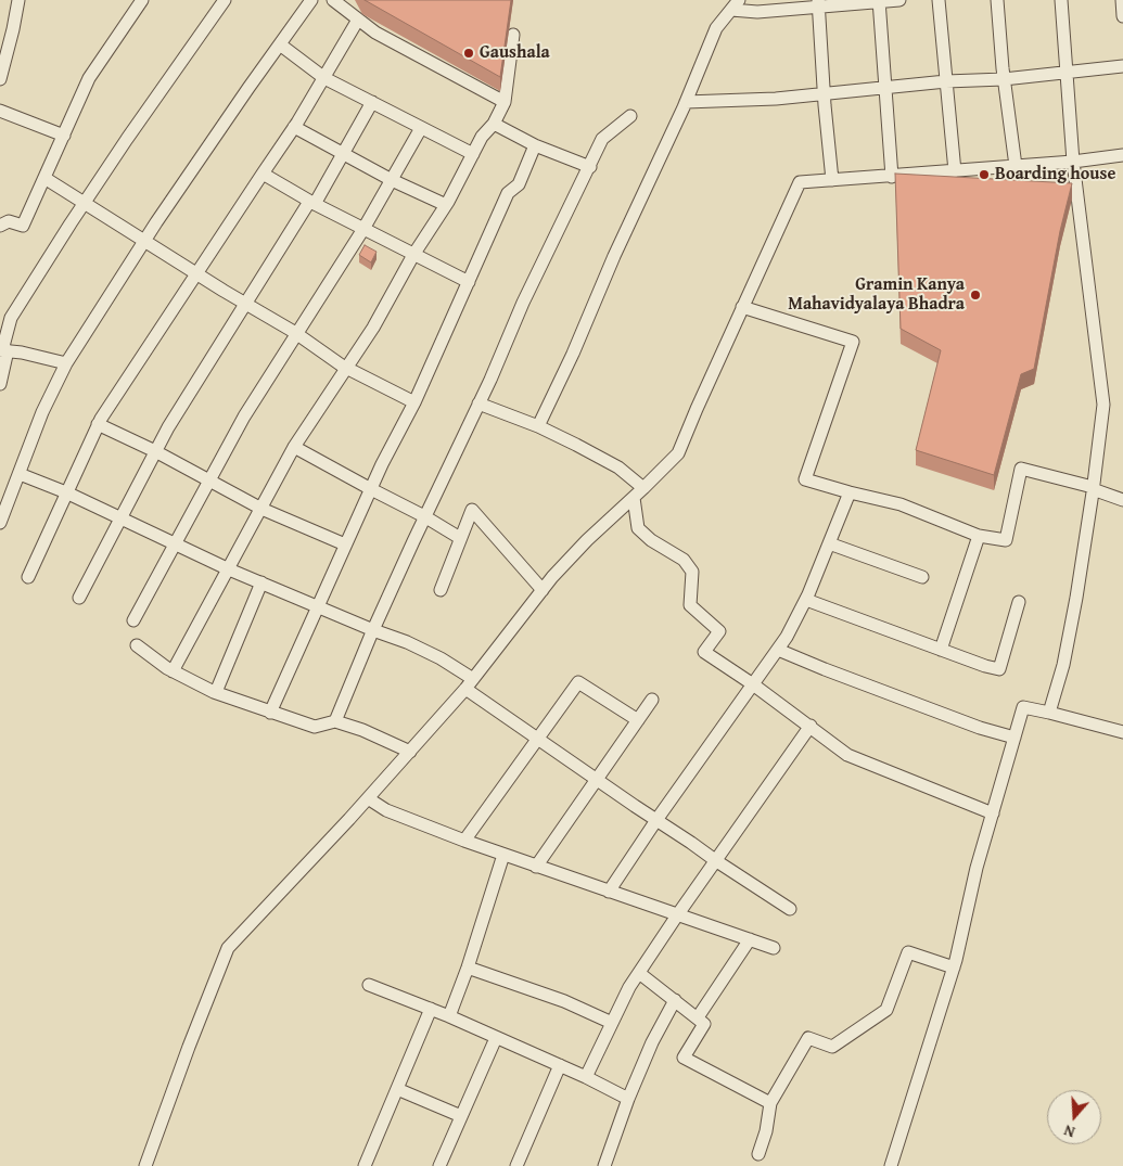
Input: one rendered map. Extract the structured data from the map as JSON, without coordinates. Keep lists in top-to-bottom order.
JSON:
{
  "places": ["Gaushala", "Boarding house", "Gramin Kanya Mahavidyalaya Bhadra"],
  "north": "bottom"
}
